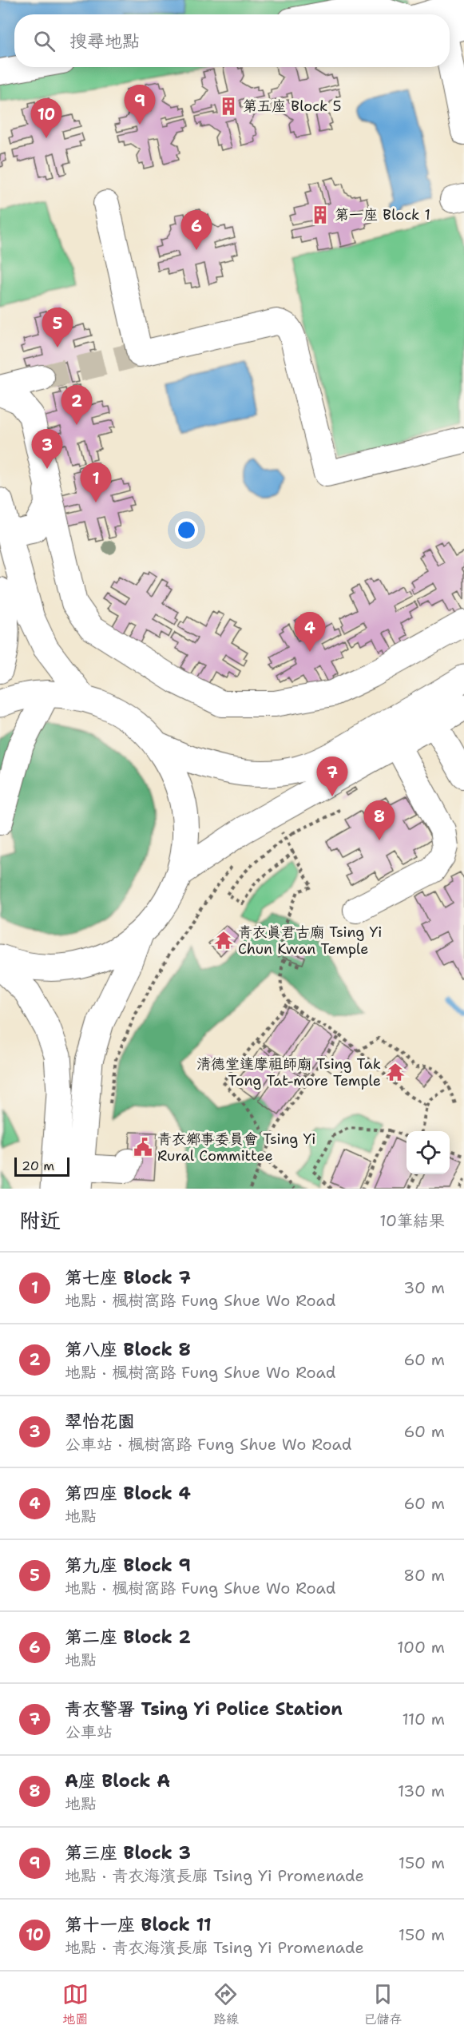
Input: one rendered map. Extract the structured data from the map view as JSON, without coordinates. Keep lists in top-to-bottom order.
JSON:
{
  "places": {
    "building": ["第五座 Block 5", "第一座 Block 1"],
    "temple": ["青衣真君古廟 Tsing Yi Chun Kwan Temple", "清德堂達摩祖師廟 Tsing Tak Tong Tat-more Temple"],
    "public building": ["青衣鄉事委員會 Tsing Yi Rural Committee"]
  },
  "scale_bar": "20 m",
  "page": {
    "search": "搜尋地點",
    "pins": [
      "9",
      "10",
      "6",
      "5",
      "2",
      "3",
      "1",
      "4",
      "7",
      "8"
    ],
    "scale": "20 m",
    "heading": ["附近", "10筆結果"],
    "list": [
      {
        "mark": "1",
        "name": "第七座 Block 7",
        "note": "地點 · 楓樹窩路 Fung Shue Wo Road",
        "value": "30 m"
      },
      {
        "mark": "2",
        "name": "第八座 Block 8",
        "note": "地點 · 楓樹窩路 Fung Shue Wo Road",
        "value": "60 m"
      },
      {
        "mark": "3",
        "name": "翠怡花園",
        "note": "公車站 · 楓樹窩路 Fung Shue Wo Road",
        "value": "60 m"
      },
      {
        "mark": "4",
        "name": "第四座 Block 4",
        "note": "地點",
        "value": "60 m"
      },
      {
        "mark": "5",
        "name": "第九座 Block 9",
        "note": "地點 · 楓樹窩路 Fung Shue Wo Road",
        "value": "80 m"
      },
      {
        "mark": "6",
        "name": "第二座 Block 2",
        "note": "地點",
        "value": "100 m"
      },
      {
        "mark": "7",
        "name": "青衣警署 Tsing Yi Police Station",
        "note": "公車站",
        "value": "110 m"
      },
      {
        "mark": "8",
        "name": "A座 Block A",
        "note": "地點",
        "value": "130 m"
      },
      {
        "mark": "9",
        "name": "第三座 Block 3",
        "note": "地點 · 青衣海濱長廊 Tsing Yi Promenade",
        "value": "150 m"
      },
      {
        "mark": "10",
        "name": "第十一座 Block 11",
        "note": "地點 · 青衣海濱長廊 Tsing Yi Promenade",
        "value": "150 m"
      }
    ],
    "nav": ["地圖", "路線", "已儲存"]
  }
}
